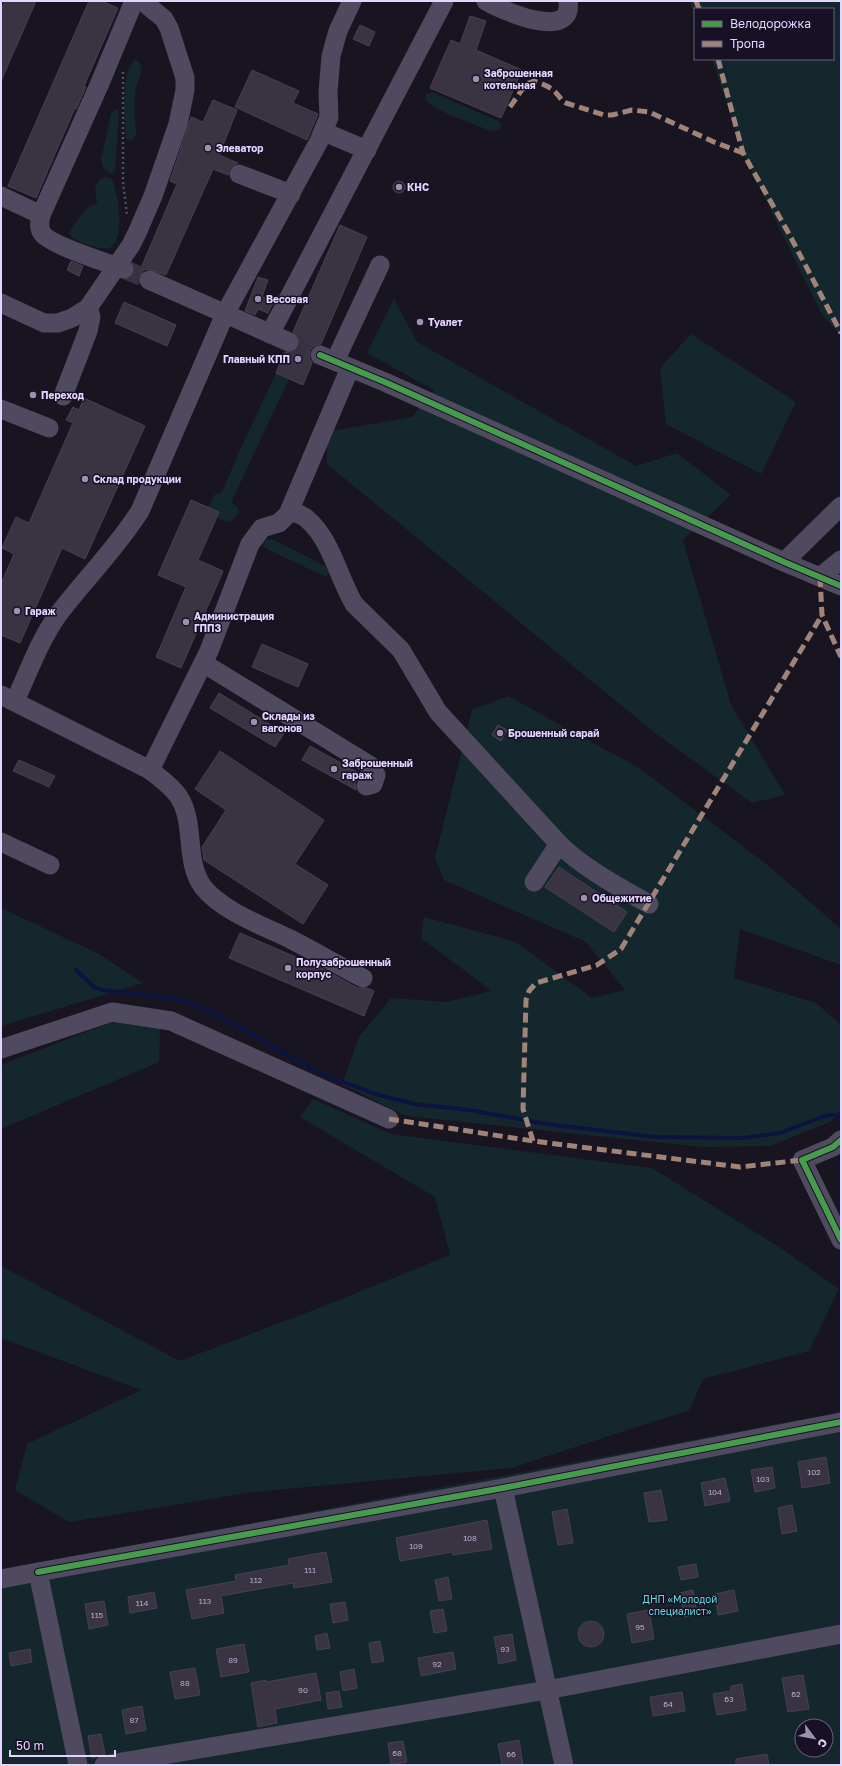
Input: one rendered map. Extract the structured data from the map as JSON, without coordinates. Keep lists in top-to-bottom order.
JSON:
{
  "parks": ["ДНП «Молодой специалист»"],
  "places": [
    "Заброшенная котельная",
    "Элеватор",
    "КНС",
    "Весовая",
    "Туалет",
    "Главный КПП",
    "Переход",
    "Склад продукции",
    "Гараж",
    "Администрация ГППЗ",
    "Склады из вагонов",
    "Брошенный сарай",
    "Заброшенный гараж",
    "Общежитие",
    "Полузаброшенный корпус"
  ],
  "house_numbers": [
    "102",
    "103",
    "104",
    "108",
    "109",
    "111",
    "112",
    "113",
    "114",
    "115",
    "95",
    "93",
    "89",
    "92",
    "88",
    "90",
    "62",
    "63",
    "64",
    "87",
    "68",
    "66"
  ],
  "legend": ["Велодорожка", "Тропа"],
  "scale_bar": "50 m",
  "north": "bottom right"
}
